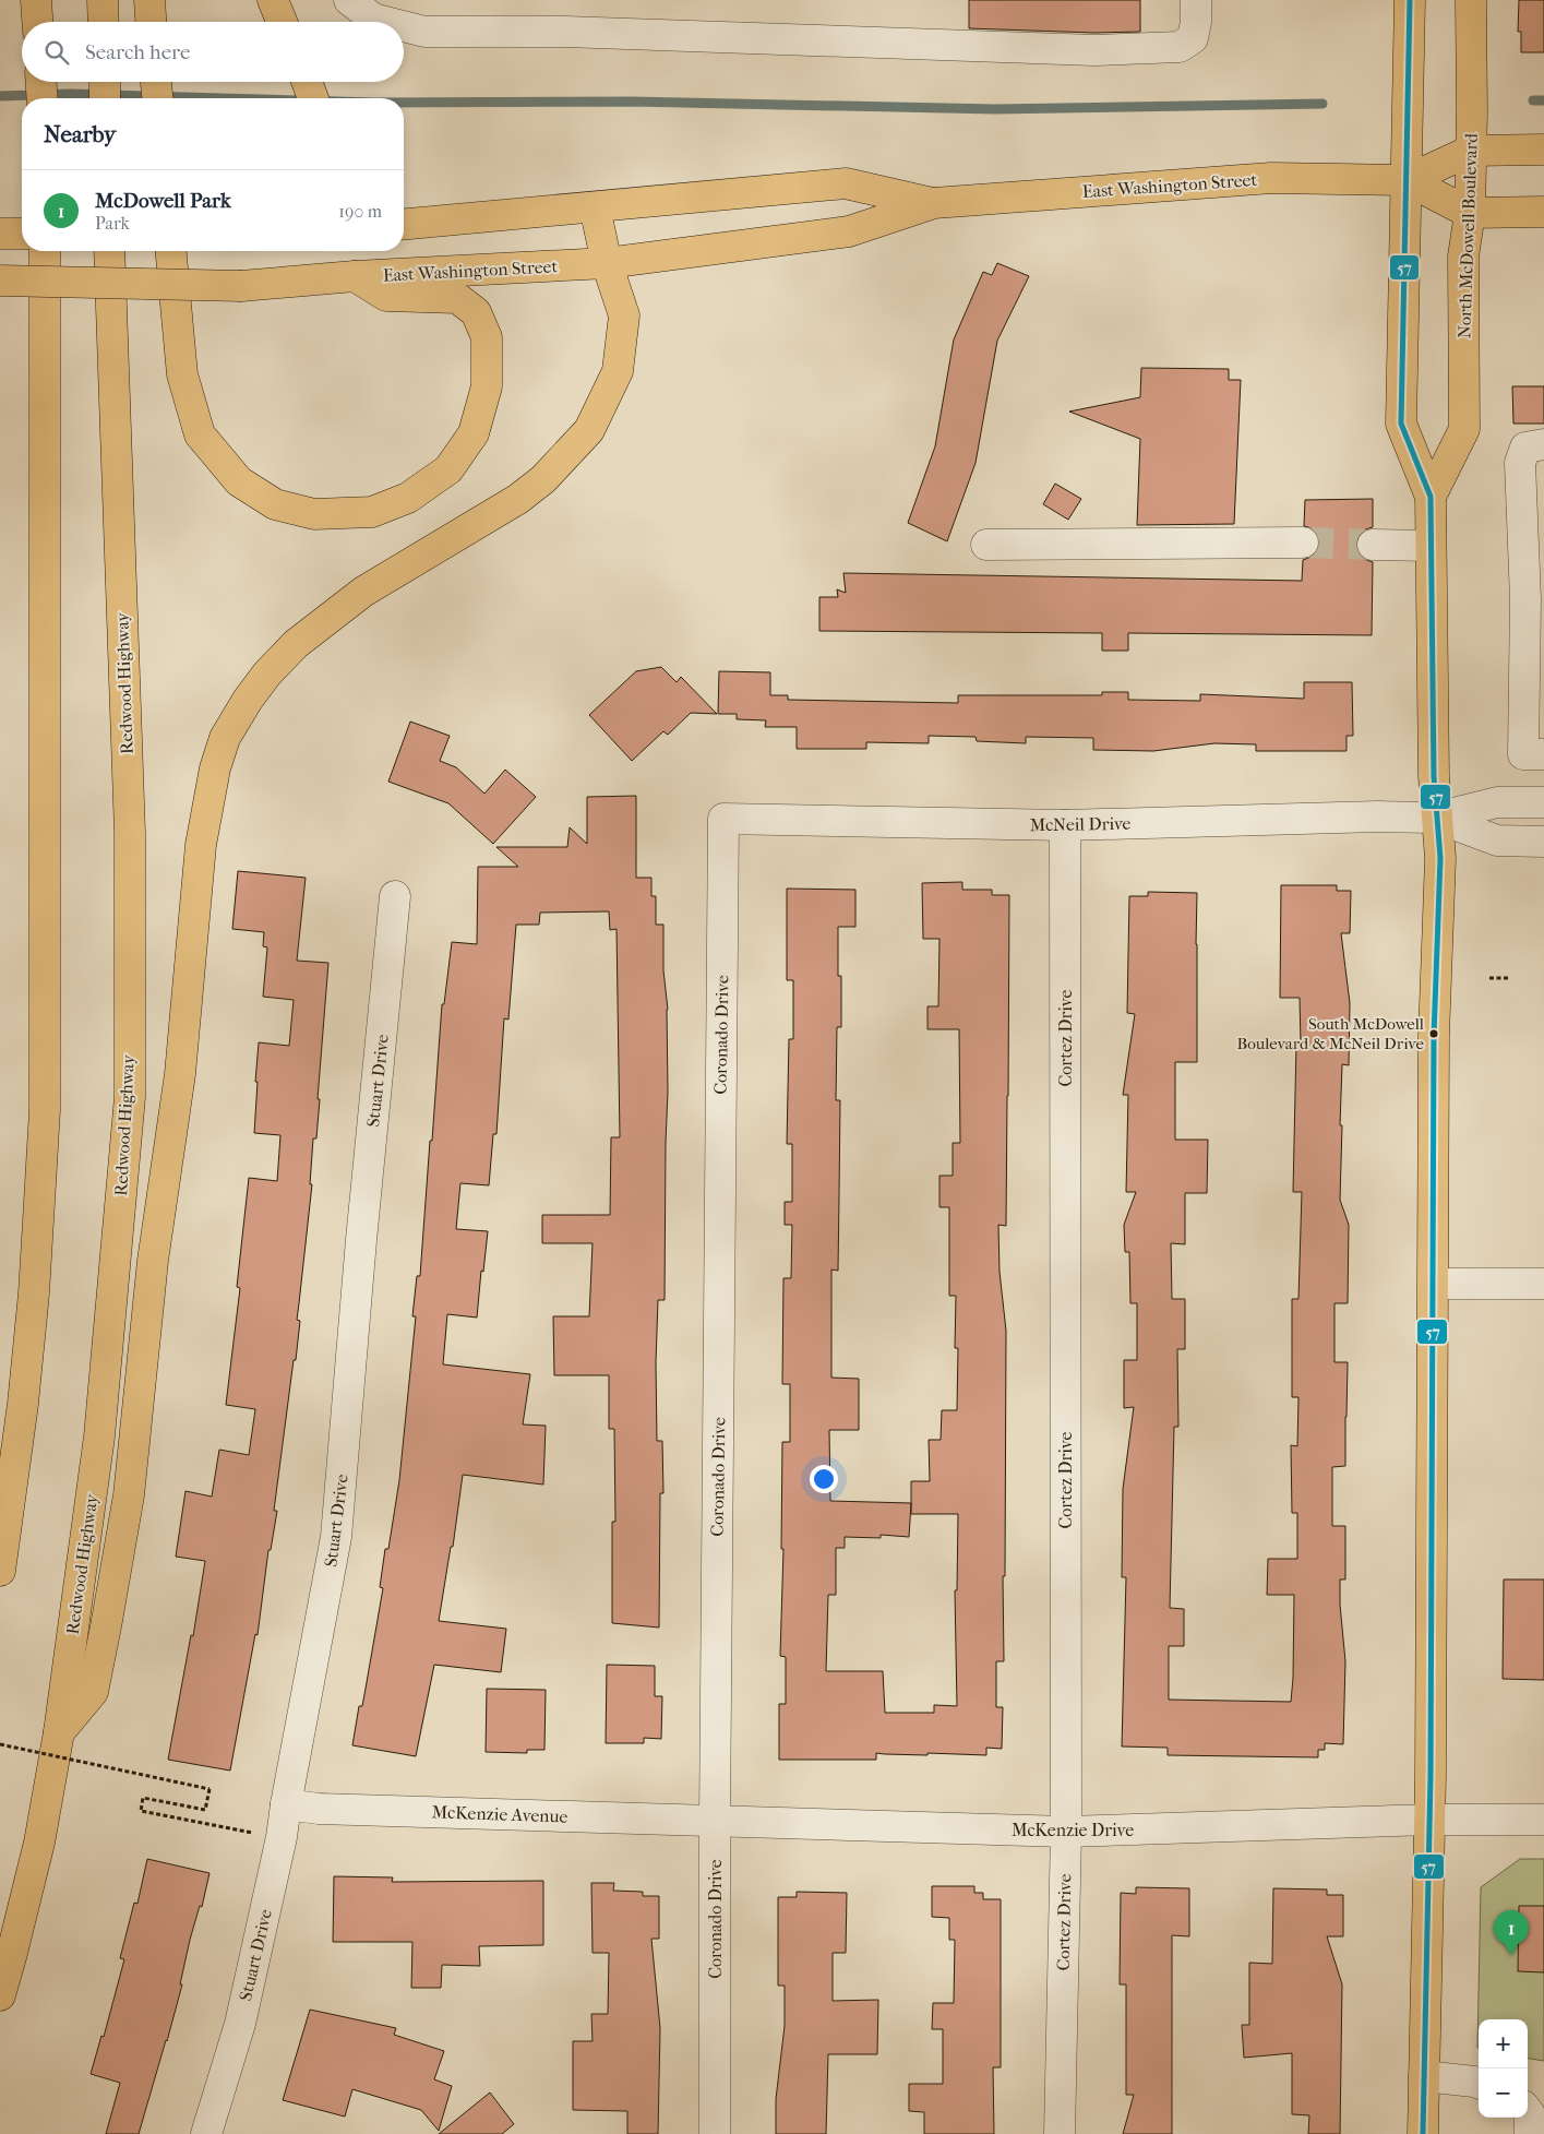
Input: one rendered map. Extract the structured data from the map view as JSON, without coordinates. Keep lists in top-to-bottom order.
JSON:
{
  "streets": {
    "main road": ["East Washington Street", "North McDowell Boulevard", "Redwood Highway"],
    "street": [
      "McNeil Drive",
      "Coronado Drive",
      "Cortez Drive",
      "Stuart Drive",
      "McKenzie Avenue",
      "McKenzie Drive"
    ]
  },
  "crossings": [
    ["East Washington Street", "North McDowell Boulevard"],
    ["McNeil Drive", "Coronado Drive"],
    ["McNeil Drive", "Cortez Drive"],
    ["Coronado Drive", "McKenzie Avenue"],
    ["Coronado Drive", "McKenzie Drive"],
    ["Cortez Drive", "McKenzie Drive"],
    ["Stuart Drive", "McKenzie Avenue"],
    ["McKenzie Avenue", "McKenzie Drive"]
  ],
  "places": ["South McDowell Boulevard & McNeil Drive"],
  "lines": ["transit line 57"],
  "page": {
    "search": "Search here",
    "heading": "Nearby",
    "list": [
      {
        "mark": "1",
        "name": "McDowell Park",
        "note": "Park",
        "value": "190 m"
      }
    ],
    "pins": "1",
    "map_buttons": ["+", "−"]
  }
}
